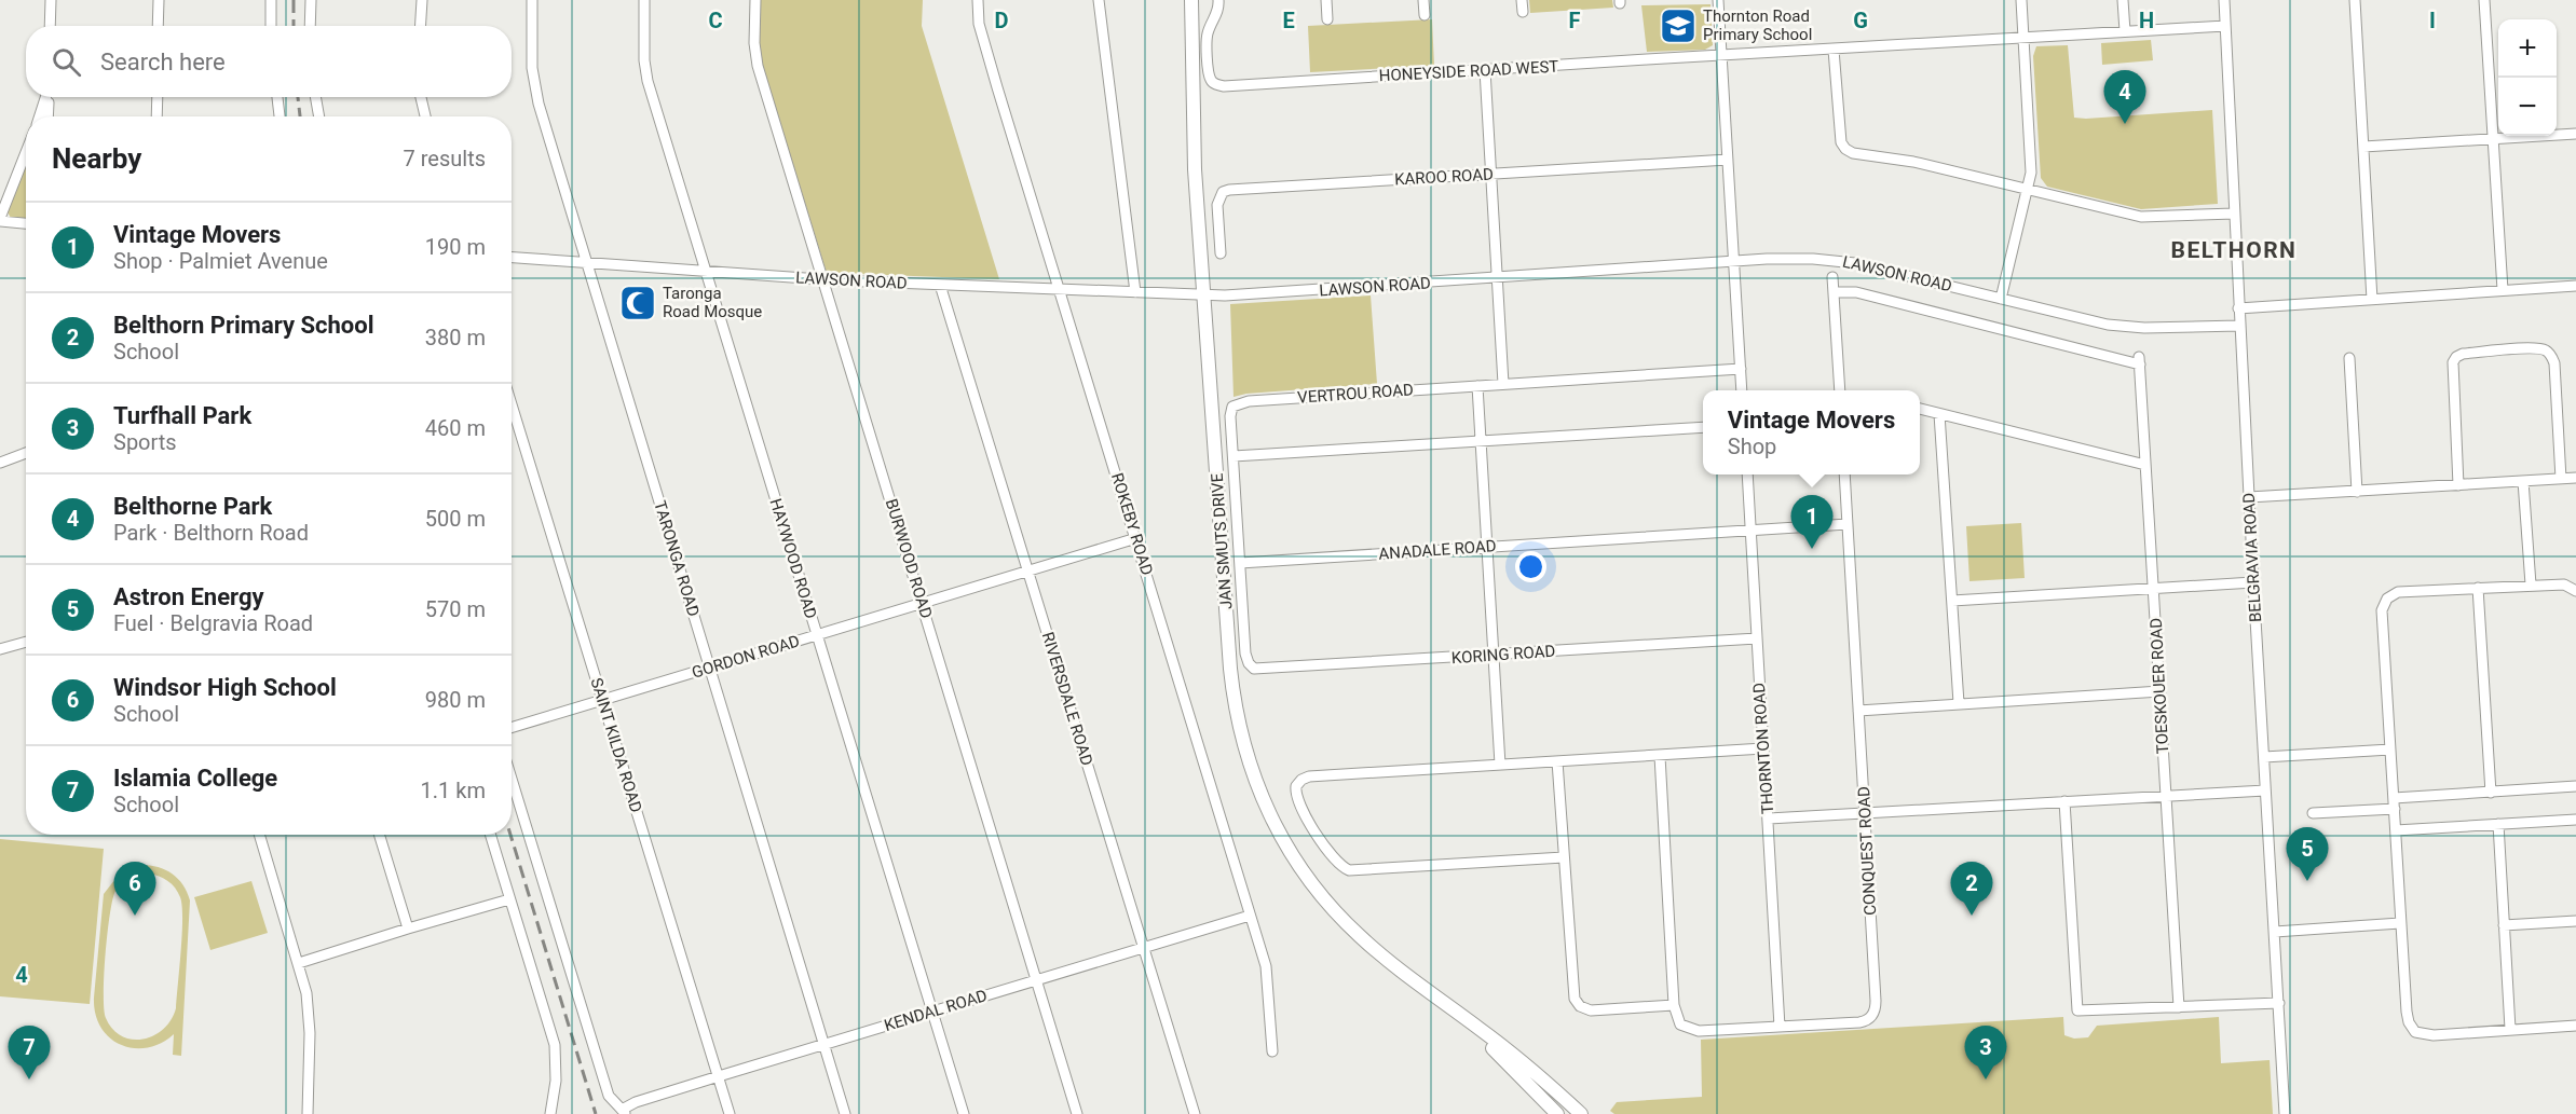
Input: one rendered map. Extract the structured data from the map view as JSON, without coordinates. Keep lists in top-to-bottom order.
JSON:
{
  "streets": {
    "main road": ["JAN SMUTS DRIVE"],
    "street": [
      "HONEYSIDE ROAD WEST",
      "KAROO ROAD",
      "LAWSON ROAD",
      "VERTROU ROAD",
      "ROKEBY ROAD",
      "ANADALE ROAD",
      "BELGRAVIA ROAD",
      "TARONGA ROAD",
      "HAYWOOD ROAD",
      "BURWOOD ROAD",
      "KORING ROAD",
      "GORDON ROAD",
      "TOESKOUER ROAD",
      "RIVERSDALE ROAD",
      "SAINT KILDA ROAD",
      "THORNTON ROAD",
      "CONQUEST ROAD",
      "KENDAL ROAD"
    ]
  },
  "crossings": [
    ["HONEYSIDE ROAD WEST", "BELGRAVIA ROAD"],
    ["LAWSON ROAD", "ROKEBY ROAD"],
    ["LAWSON ROAD", "JAN SMUTS DRIVE"],
    ["LAWSON ROAD", "BELGRAVIA ROAD"],
    ["LAWSON ROAD", "TARONGA ROAD"],
    ["LAWSON ROAD", "HAYWOOD ROAD"],
    ["LAWSON ROAD", "BURWOOD ROAD"],
    ["LAWSON ROAD", "RIVERSDALE ROAD"],
    ["VERTROU ROAD", "ANADALE ROAD"],
    ["VERTROU ROAD", "KORING ROAD"],
    ["ROKEBY ROAD", "GORDON ROAD"],
    ["ROKEBY ROAD", "KENDAL ROAD"],
    ["ANADALE ROAD", "THORNTON ROAD"],
    ["ANADALE ROAD", "CONQUEST ROAD"],
    ["TARONGA ROAD", "GORDON ROAD"],
    ["TARONGA ROAD", "KENDAL ROAD"],
    ["HAYWOOD ROAD", "GORDON ROAD"],
    ["HAYWOOD ROAD", "KENDAL ROAD"],
    ["BURWOOD ROAD", "GORDON ROAD"],
    ["BURWOOD ROAD", "KENDAL ROAD"],
    ["KORING ROAD", "THORNTON ROAD"],
    ["GORDON ROAD", "RIVERSDALE ROAD"],
    ["GORDON ROAD", "SAINT KILDA ROAD"],
    ["RIVERSDALE ROAD", "KENDAL ROAD"],
    ["SAINT KILDA ROAD", "KENDAL ROAD"],
    ["THORNTON ROAD", "CONQUEST ROAD"]
  ],
  "districts": ["BELTHORN"],
  "places": {
    "school or university": ["Thornton Road Primary School"],
    "mosque": ["Taronga Road Mosque"]
  },
  "page": {
    "map_buttons": ["+", "−"],
    "search": "Search here",
    "pins": [
      "4",
      "1",
      "5",
      "2",
      "6",
      "3",
      "7"
    ],
    "heading": ["Nearby", "7 results"],
    "list": [
      {
        "mark": "1",
        "name": "Vintage Movers",
        "note": "Shop · Palmiet Avenue",
        "value": "190 m"
      },
      {
        "mark": "2",
        "name": "Belthorn Primary School",
        "note": "School",
        "value": "380 m"
      },
      {
        "mark": "3",
        "name": "Turfhall Park",
        "note": "Sports",
        "value": "460 m"
      },
      {
        "mark": "4",
        "name": "Belthorne Park",
        "note": "Park · Belthorn Road",
        "value": "500 m"
      },
      {
        "mark": "5",
        "name": "Astron Energy",
        "note": "Fuel · Belgravia Road",
        "value": "570 m"
      },
      {
        "mark": "6",
        "name": "Windsor High School",
        "note": "School",
        "value": "980 m"
      },
      {
        "mark": "7",
        "name": "Islamia College",
        "note": "School",
        "value": "1.1 km"
      }
    ],
    "popup": ["Vintage Movers", "Shop"]
  },
  "grid": {
    "columns": [
      "C",
      "D",
      "E",
      "F",
      "G",
      "H",
      "I"
    ],
    "rows": ["4"]
  }
}
